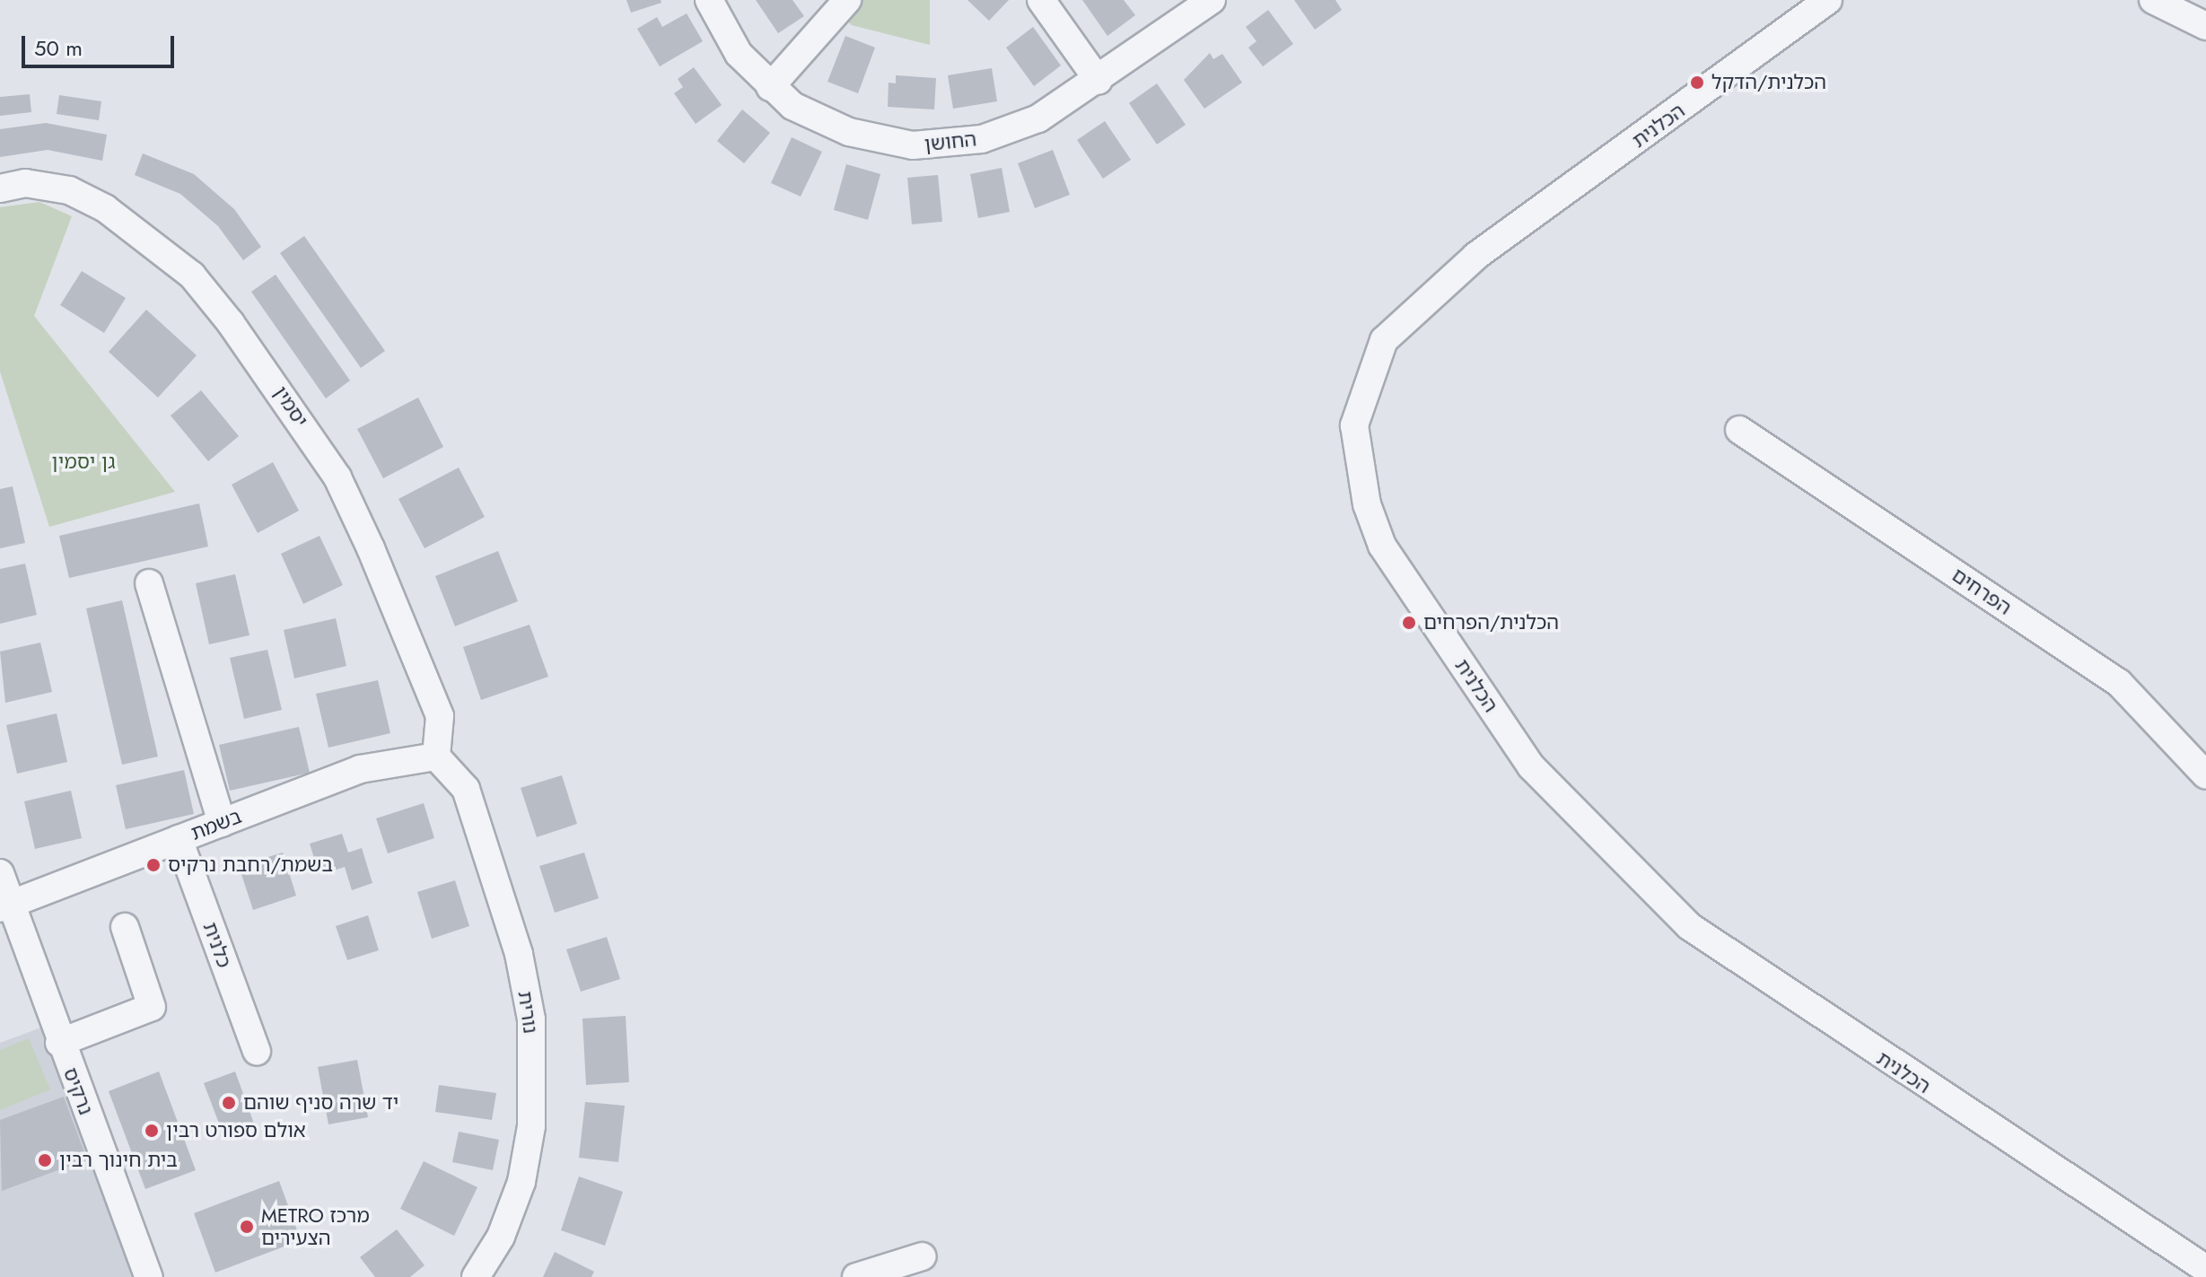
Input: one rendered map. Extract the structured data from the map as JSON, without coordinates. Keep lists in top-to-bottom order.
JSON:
{
  "streets": {
    "street": [
      "הכלנית",
      "החושן",
      "יסמין",
      "הפרחים",
      "בשמת",
      "כלנית",
      "נורית",
      "נרקיס"
    ]
  },
  "crossings": [
    ["יסמין", "בשמת"],
    ["יסמין", "נורית"],
    ["בשמת", "כלנית"],
    ["בשמת", "נורית"],
    ["בשמת", "נרקיס"]
  ],
  "parks": ["גן יסמין"],
  "places": [
    "הכלנית/הדקל",
    "הכלנית/הפרחים",
    "בשמת/רחבת נרקיס",
    "יד שרה סניף שוהם",
    "אולם ספורט רבין",
    "בית חינוך רבין",
    "METRO מרכז הצעירים"
  ],
  "scale_bar": "50 m"
}
